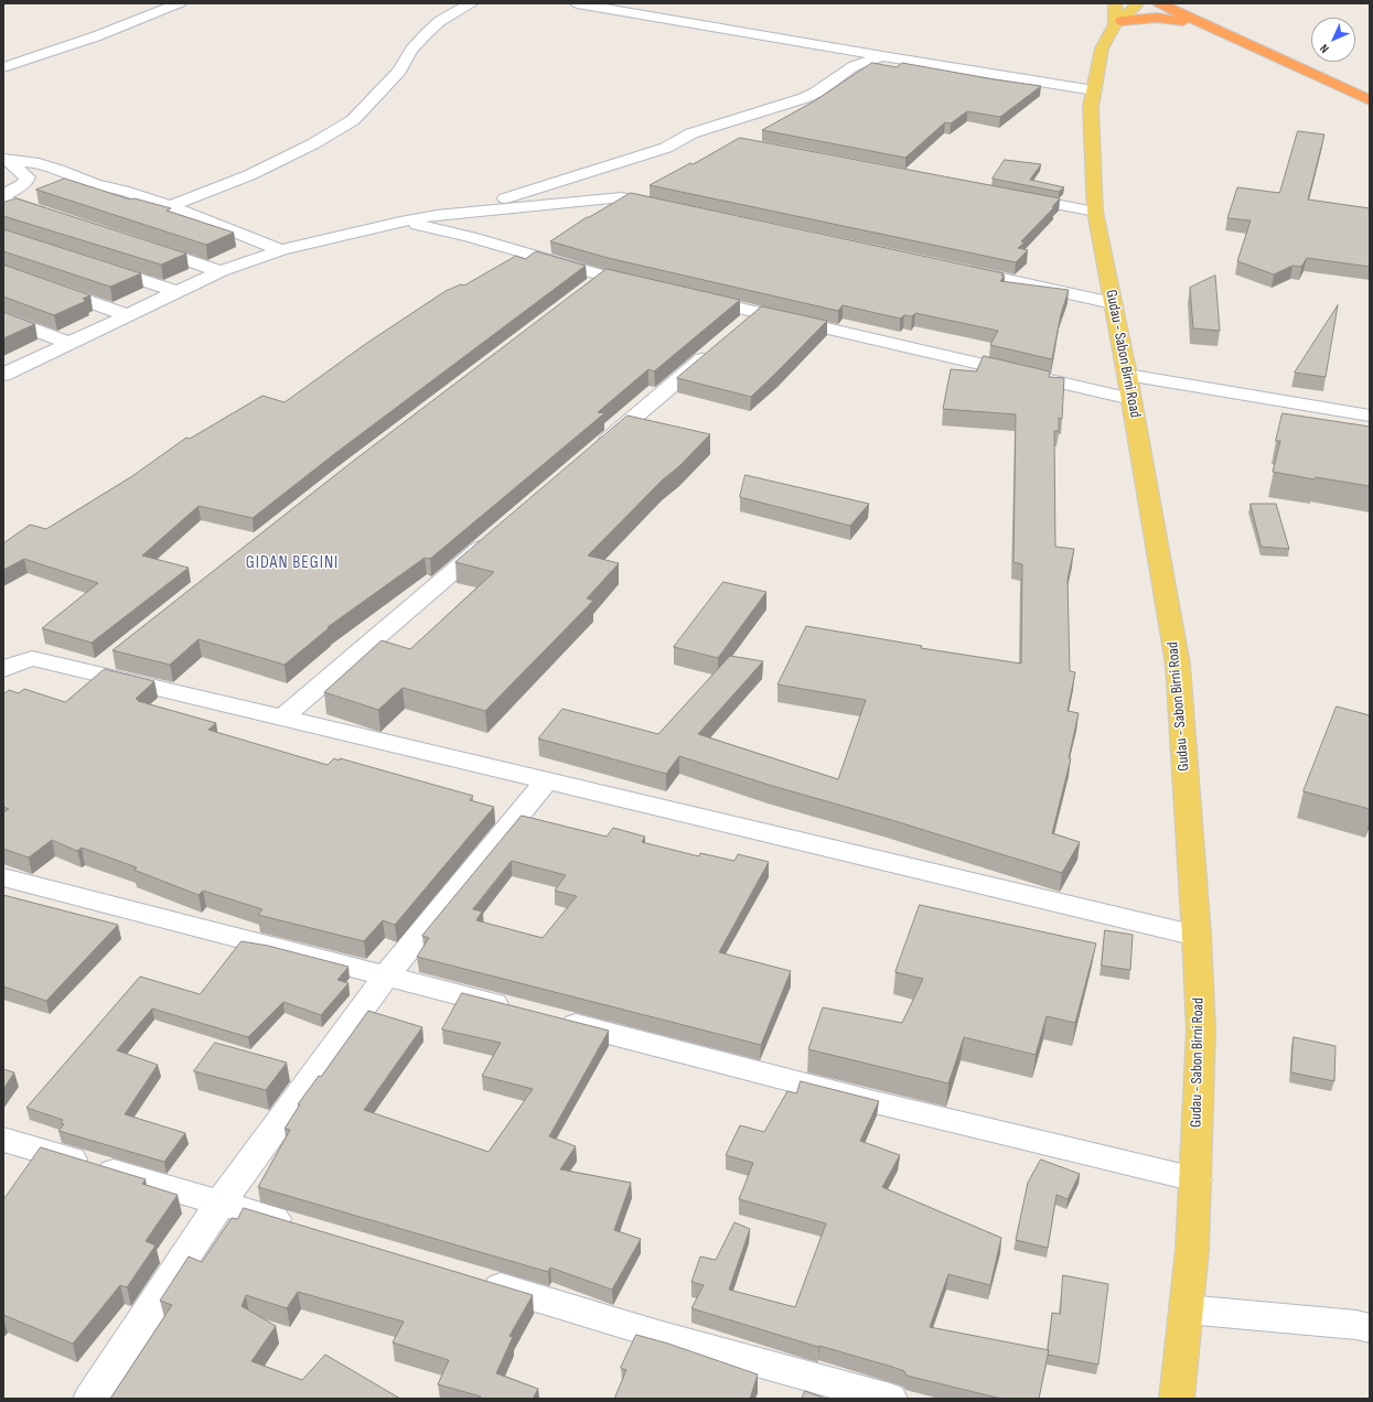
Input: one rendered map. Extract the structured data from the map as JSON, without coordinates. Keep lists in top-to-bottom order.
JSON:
{
  "streets": {
    "main road": ["Gudau - Sabon Birni Road"]
  },
  "districts": ["GIDAN BEGINI"],
  "north": "bottom left"
}
